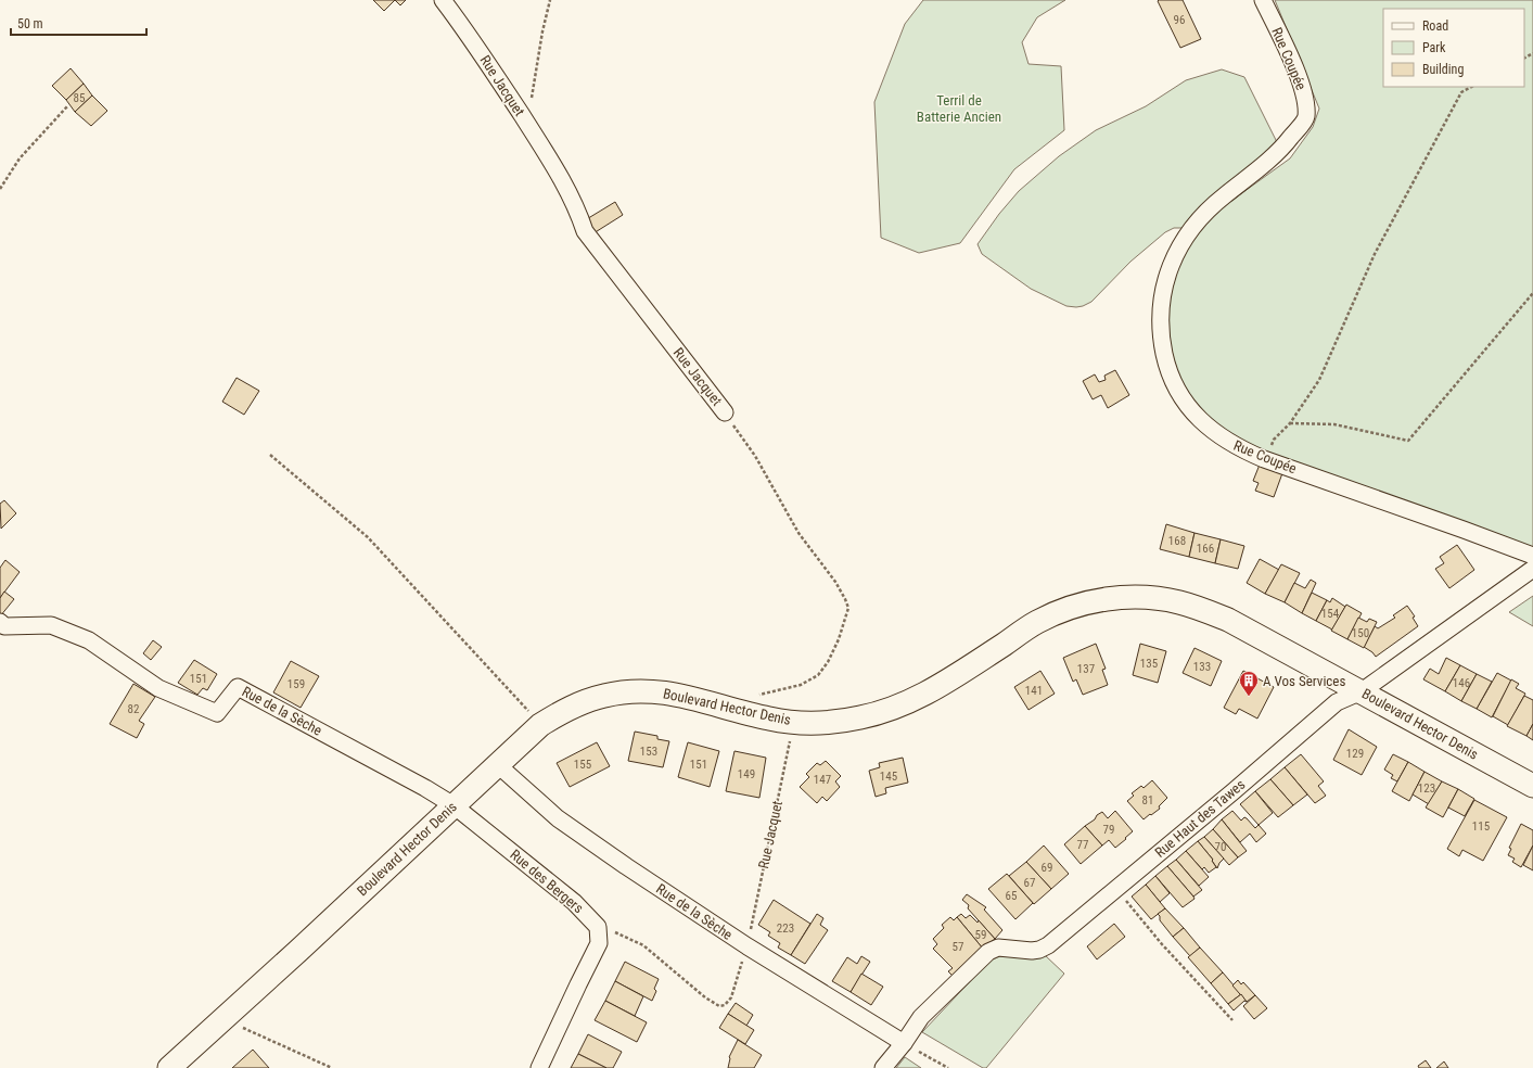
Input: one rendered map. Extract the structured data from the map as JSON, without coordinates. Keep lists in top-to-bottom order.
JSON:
{
  "streets": {
    "street": [
      "Rue Coupée",
      "Rue Jacquet",
      "Boulevard Hector Denis",
      "Rue de la Sèche",
      "Rue Haut des Tawes",
      "Rue des Bergers"
    ]
  },
  "crossings": [
    ["Rue Jacquet", "Boulevard Hector Denis"],
    ["Rue Jacquet", "Rue de la Sèche"],
    ["Rue Jacquet", "Rue des Bergers"],
    ["Boulevard Hector Denis", "Rue de la Sèche"],
    ["Boulevard Hector Denis", "Rue Haut des Tawes"],
    ["Boulevard Hector Denis", "Rue des Bergers"],
    ["Rue de la Sèche", "Rue Haut des Tawes"],
    ["Rue de la Sèche", "Rue des Bergers"]
  ],
  "parks": ["Terril de Batterie Ancien"],
  "places": {
    "building": ["A Vos Services"]
  },
  "house_numbers": [
    "96",
    "85",
    "168",
    "166",
    "154",
    "150",
    "135",
    "133",
    "137",
    "151",
    "146",
    "159",
    "141",
    "82",
    "153",
    "129",
    "155",
    "151",
    "149",
    "145",
    "147",
    "123",
    "81",
    "115",
    "79",
    "77",
    "70",
    "69",
    "67",
    "65",
    "223",
    "59",
    "57"
  ],
  "legend": ["Road", "Park", "Building"],
  "scale_bar": "50 m"
}
